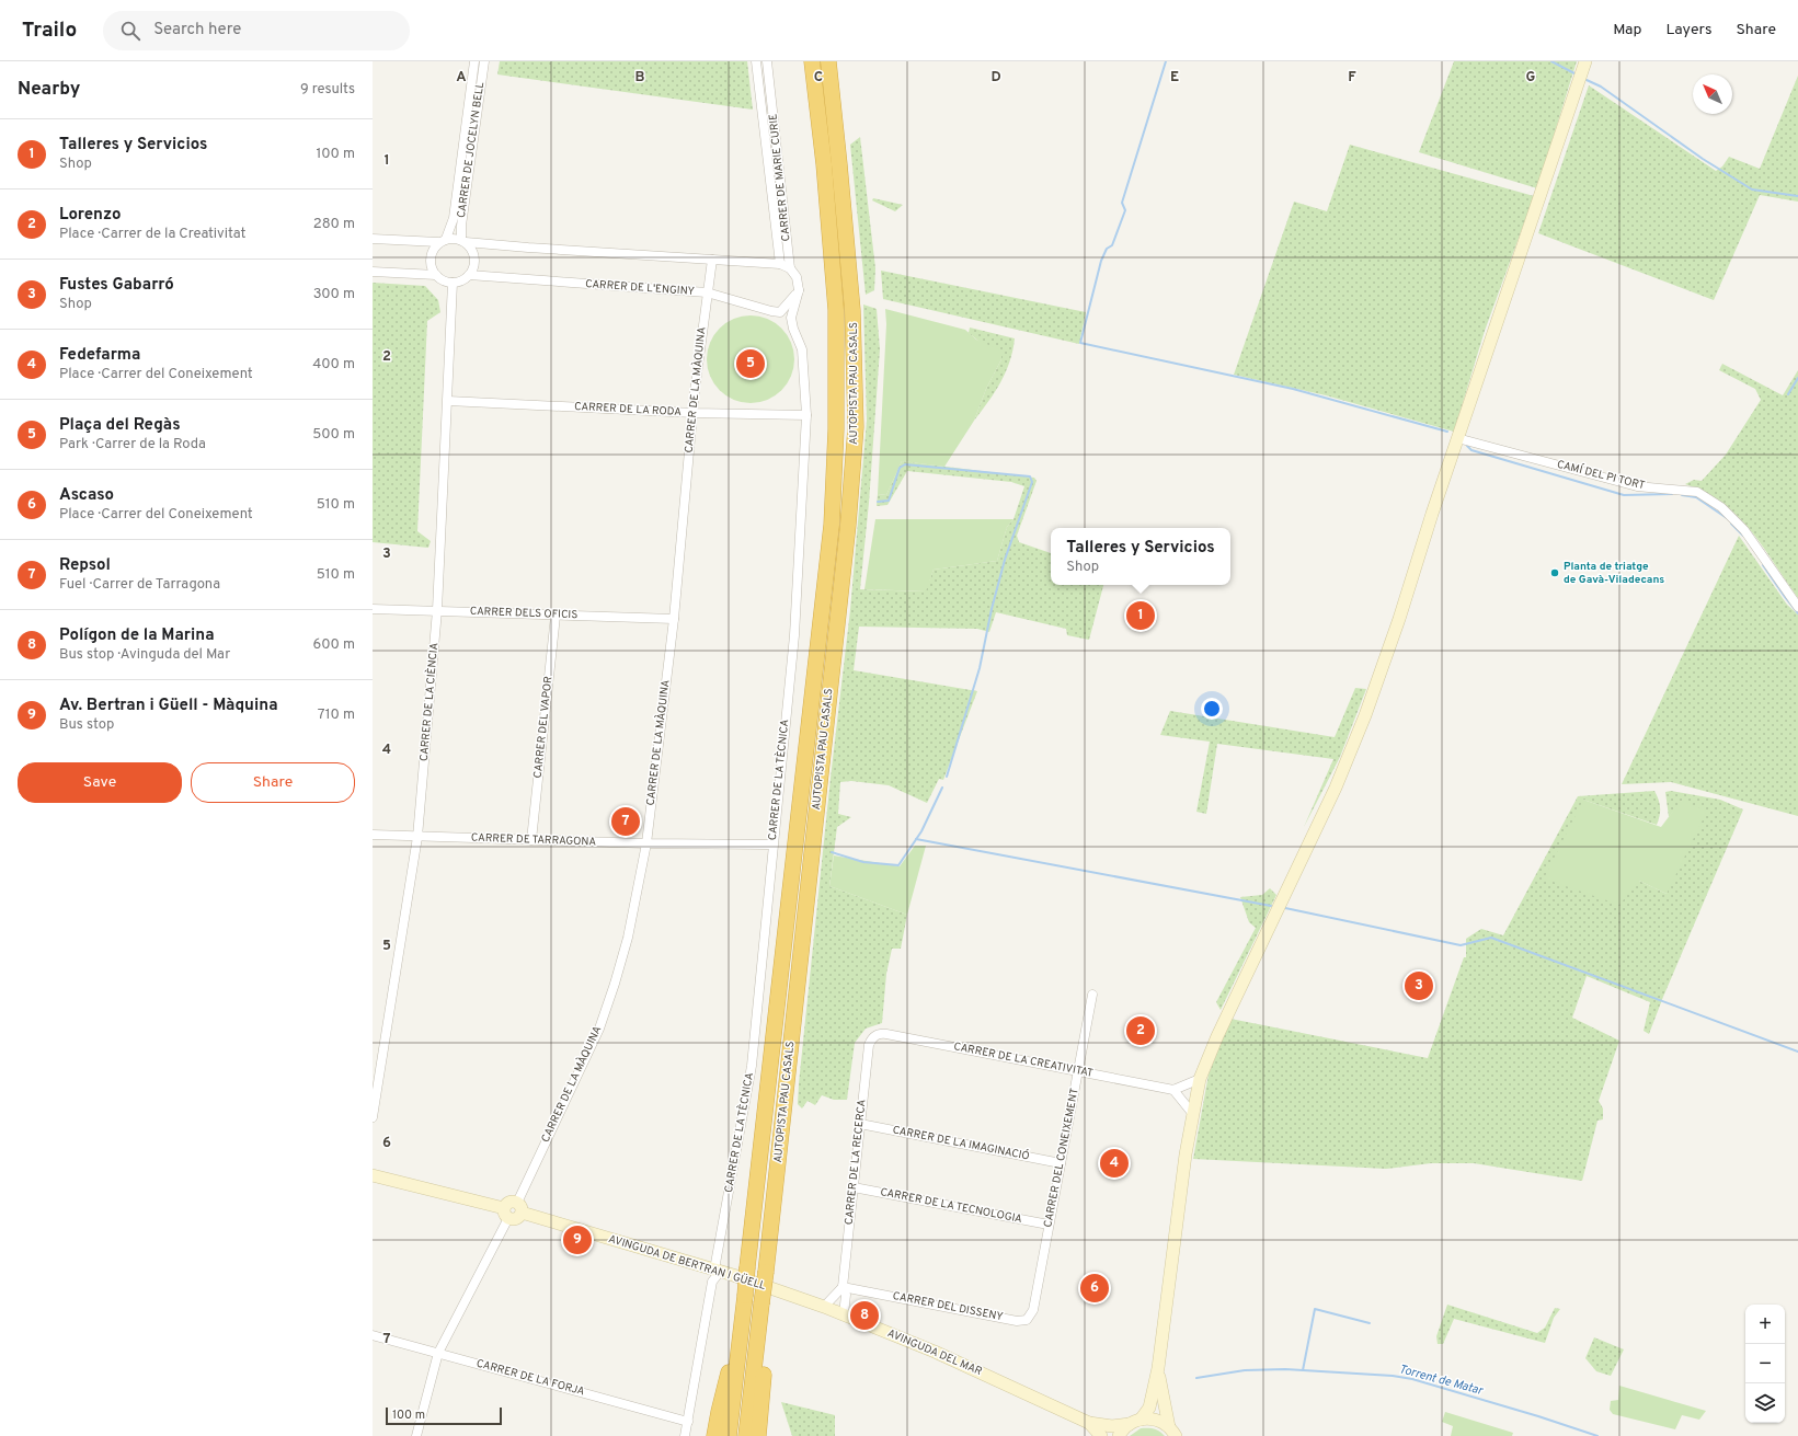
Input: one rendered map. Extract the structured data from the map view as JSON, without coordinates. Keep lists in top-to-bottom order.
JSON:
{
  "streets": {
    "highway": ["AUTOPISTA PAU CASALS"],
    "main road": ["AVINGUDA DE BERTRAN I GÜELL", "AVINGUDA DEL MAR"],
    "street": [
      "CARRER DE JOCELYN BELL",
      "CARRER DE MARIE CURIE",
      "CARRER DE L'ENGINY",
      "CARRER DE LA MÀQUINA",
      "CARRER DE LA RODA",
      "CAMÍ DEL PI TORT",
      "CARRER DELS OFICIS",
      "CARRER DE LA CIÈNCIA",
      "CARRER DEL VAPOR",
      "CARRER DE LA TÈCNICA",
      "CARRER DE TARRAGONA",
      "CARRER DE LA CREATIVITAT",
      "CARRER DE LA IMAGINACIÓ",
      "CARRER DEL CONEIXEMENT",
      "CARRER DE LA RECERCA",
      "CARRER DE LA TECNOLOGIA",
      "CARRER DEL DISSENY",
      "CARRER DE LA FORJA"
    ]
  },
  "crossings": [
    ["CARRER DE JOCELYN BELL", "CARRER DE L'ENGINY"],
    ["CARRER DE JOCELYN BELL", "CARRER DE LA CIÈNCIA"],
    ["CARRER DE MARIE CURIE", "CARRER DE L'ENGINY"],
    ["CARRER DE MARIE CURIE", "CARRER DE LA TÈCNICA"],
    ["CARRER DE L'ENGINY", "CARRER DE LA MÀQUINA"],
    ["CARRER DE L'ENGINY", "CARRER DE LA CIÈNCIA"],
    ["CARRER DE L'ENGINY", "CARRER DE LA TÈCNICA"],
    ["CARRER DE LA MÀQUINA", "CARRER DE LA RODA"],
    ["CARRER DE LA MÀQUINA", "CARRER DELS OFICIS"],
    ["CARRER DE LA MÀQUINA", "CARRER DE TARRAGONA"],
    ["CARRER DE LA MÀQUINA", "AVINGUDA DE BERTRAN I GÜELL"],
    ["CARRER DE LA RODA", "CARRER DE LA CIÈNCIA"],
    ["CARRER DE LA RODA", "CARRER DE LA TÈCNICA"],
    ["CARRER DELS OFICIS", "CARRER DE LA CIÈNCIA"],
    ["CARRER DELS OFICIS", "CARRER DEL VAPOR"],
    ["CARRER DE LA CIÈNCIA", "CARRER DE TARRAGONA"],
    ["CARRER DEL VAPOR", "CARRER DE TARRAGONA"],
    ["CARRER DE LA TÈCNICA", "CARRER DE TARRAGONA"],
    ["CARRER DE LA TÈCNICA", "AVINGUDA DE BERTRAN I GÜELL"],
    ["CARRER DE LA TÈCNICA", "CARRER DE LA FORJA"],
    ["CARRER DE LA CREATIVITAT", "CARRER DEL CONEIXEMENT"],
    ["CARRER DE LA CREATIVITAT", "CARRER DE LA RECERCA"],
    ["CARRER DE LA IMAGINACIÓ", "CARRER DEL CONEIXEMENT"],
    ["CARRER DE LA IMAGINACIÓ", "CARRER DE LA RECERCA"],
    ["CARRER DEL CONEIXEMENT", "CARRER DE LA TECNOLOGIA"],
    ["CARRER DEL CONEIXEMENT", "CARRER DEL DISSENY"],
    ["CARRER DE LA RECERCA", "CARRER DE LA TECNOLOGIA"],
    ["CARRER DE LA RECERCA", "CARRER DEL DISSENY"],
    ["CARRER DE LA RECERCA", "AVINGUDA DEL MAR"],
    ["AVINGUDA DE BERTRAN I GÜELL", "AVINGUDA DEL MAR"]
  ],
  "water": ["Torrent de Matar"],
  "places": ["Planta de triatge de Gavà-Viladecans"],
  "scale_bar": "100 m",
  "north": "top left",
  "page": {
    "header": "Trailo",
    "search": "Search here",
    "nav": ["Map", "Layers", "Share"],
    "heading": ["Nearby", "9 results"],
    "list": [
      {
        "mark": "1",
        "name": "Talleres y Servicios",
        "note": "Shop",
        "value": "100 m"
      },
      {
        "mark": "2",
        "name": "Lorenzo",
        "note": "Place · Carrer de la Creativitat",
        "value": "280 m"
      },
      {
        "mark": "3",
        "name": "Fustes Gabarró",
        "note": "Shop",
        "value": "300 m"
      },
      {
        "mark": "4",
        "name": "Fedefarma",
        "note": "Place · Carrer del Coneixement",
        "value": "400 m"
      },
      {
        "mark": "5",
        "name": "Plaça del Regàs",
        "note": "Park · Carrer de la Roda",
        "value": "500 m"
      },
      {
        "mark": "6",
        "name": "Ascaso",
        "note": "Place · Carrer del Coneixement",
        "value": "510 m"
      },
      {
        "mark": "7",
        "name": "Repsol",
        "note": "Fuel · Carrer de Tarragona",
        "value": "510 m"
      },
      {
        "mark": "8",
        "name": "Polígon de la Marina",
        "note": "Bus stop · Avinguda del Mar",
        "value": "600 m"
      },
      {
        "mark": "9",
        "name": "Av. Bertran i Güell - Màquina",
        "note": "Bus stop",
        "value": "710 m"
      }
    ],
    "pins": [
      "5",
      "1",
      "7",
      "3",
      "2",
      "4",
      "9",
      "6",
      "8"
    ],
    "popup": ["Talleres y Servicios", "Shop"],
    "buttons": ["Save", "Share"],
    "map_buttons": ["+", "−"],
    "scale": "100 m"
  },
  "grid": {
    "columns": [
      "A",
      "B",
      "C",
      "D",
      "E",
      "F",
      "G"
    ],
    "rows": [
      "1",
      "2",
      "3",
      "4",
      "5",
      "6",
      "7"
    ]
  }
}
